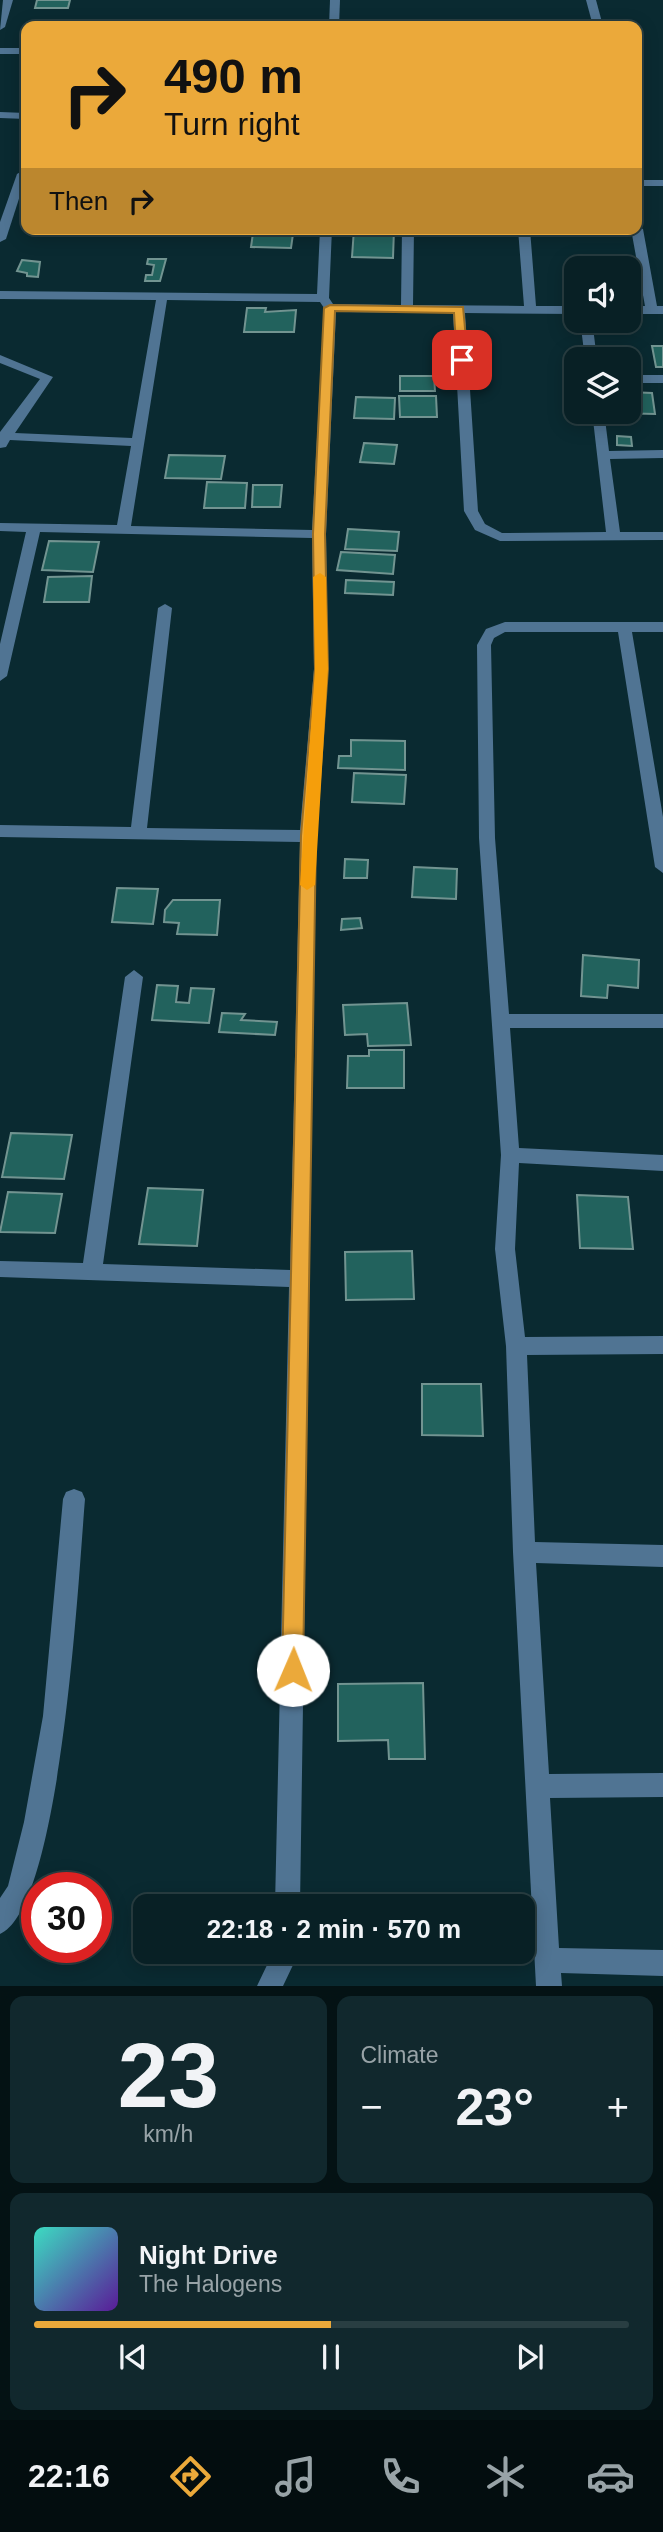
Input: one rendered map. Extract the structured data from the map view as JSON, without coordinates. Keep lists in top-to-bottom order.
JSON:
{
  "page": {
    "turn": ["490 m", "Turn right"],
    "then": "Then",
    "limit": "30",
    "trip": "22:18 · 2 min · 570 m",
    "tile": [
      ["23", "km/h"],
      "Climate"
    ],
    "heat": ["−", "23°", "+"],
    "song": ["Night Drive", "The Halogens"],
    "tabs": "22:16"
  }
}
